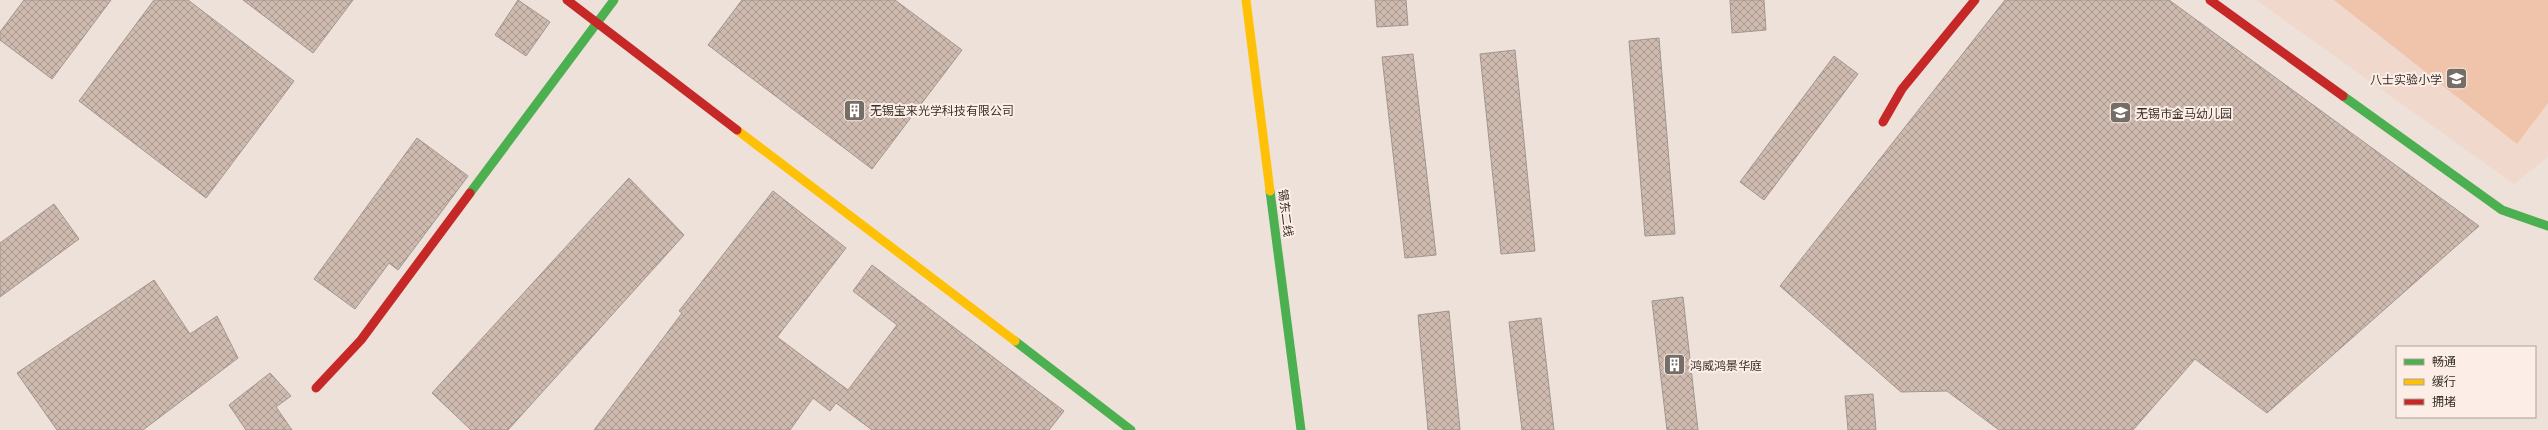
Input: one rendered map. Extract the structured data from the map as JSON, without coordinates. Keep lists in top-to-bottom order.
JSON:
{
  "streets": {
    "street": ["锡东二线"]
  },
  "places": {
    "school or university": ["八士实验小学", "无锡市金马幼儿园"],
    "building": ["无锡宝来光学科技有限公司", "鸿威鸿景华庭"]
  },
  "legend": ["畅通", "缓行", "拥堵"]
}
